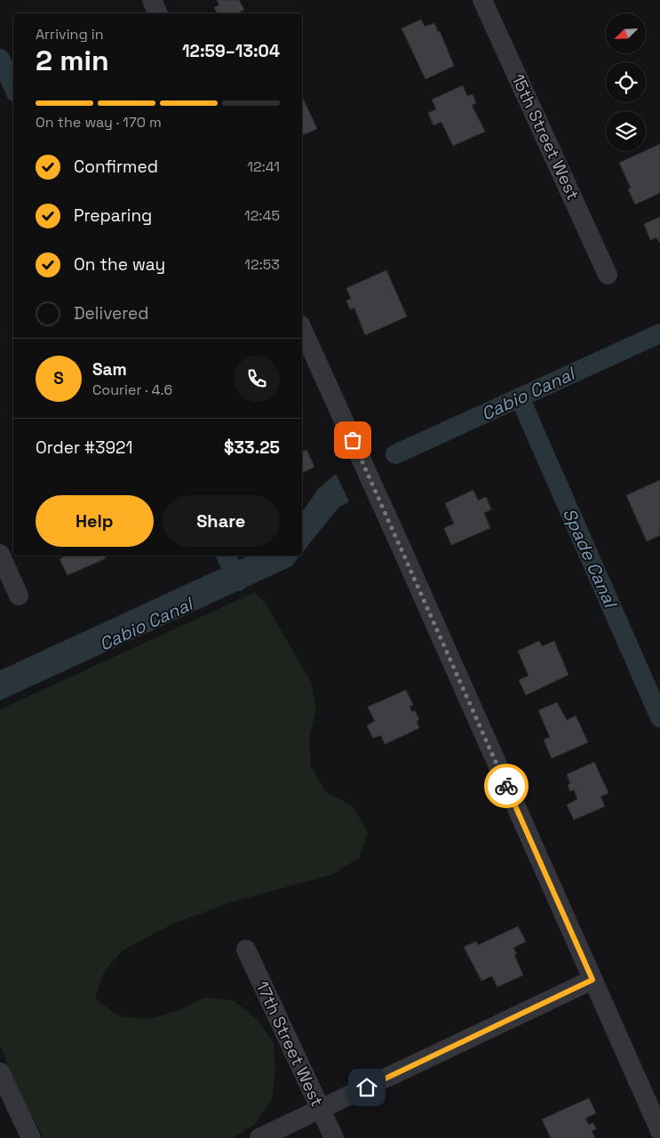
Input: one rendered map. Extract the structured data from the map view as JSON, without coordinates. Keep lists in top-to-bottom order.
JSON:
{
  "streets": {
    "street": ["15th Street West", "17th Street West"]
  },
  "water": ["Cabio Canal", "Spade Canal"],
  "north": "bottom left",
  "page": {
    "heading": ["2 min", "Arriving in", "12:59–13:04"],
    "panel": [
      "Sam",
      "Courier · 4.6",
      "Order #3921",
      "$33.25"
    ],
    "bar": "On the way · 170 m",
    "list": [
      ["Confirmed", "12:41"],
      ["Preparing", "12:45"],
      ["On the way", "12:53"],
      "Delivered"
    ],
    "round": "S",
    "buttons": ["Help", "Share"]
  }
}
